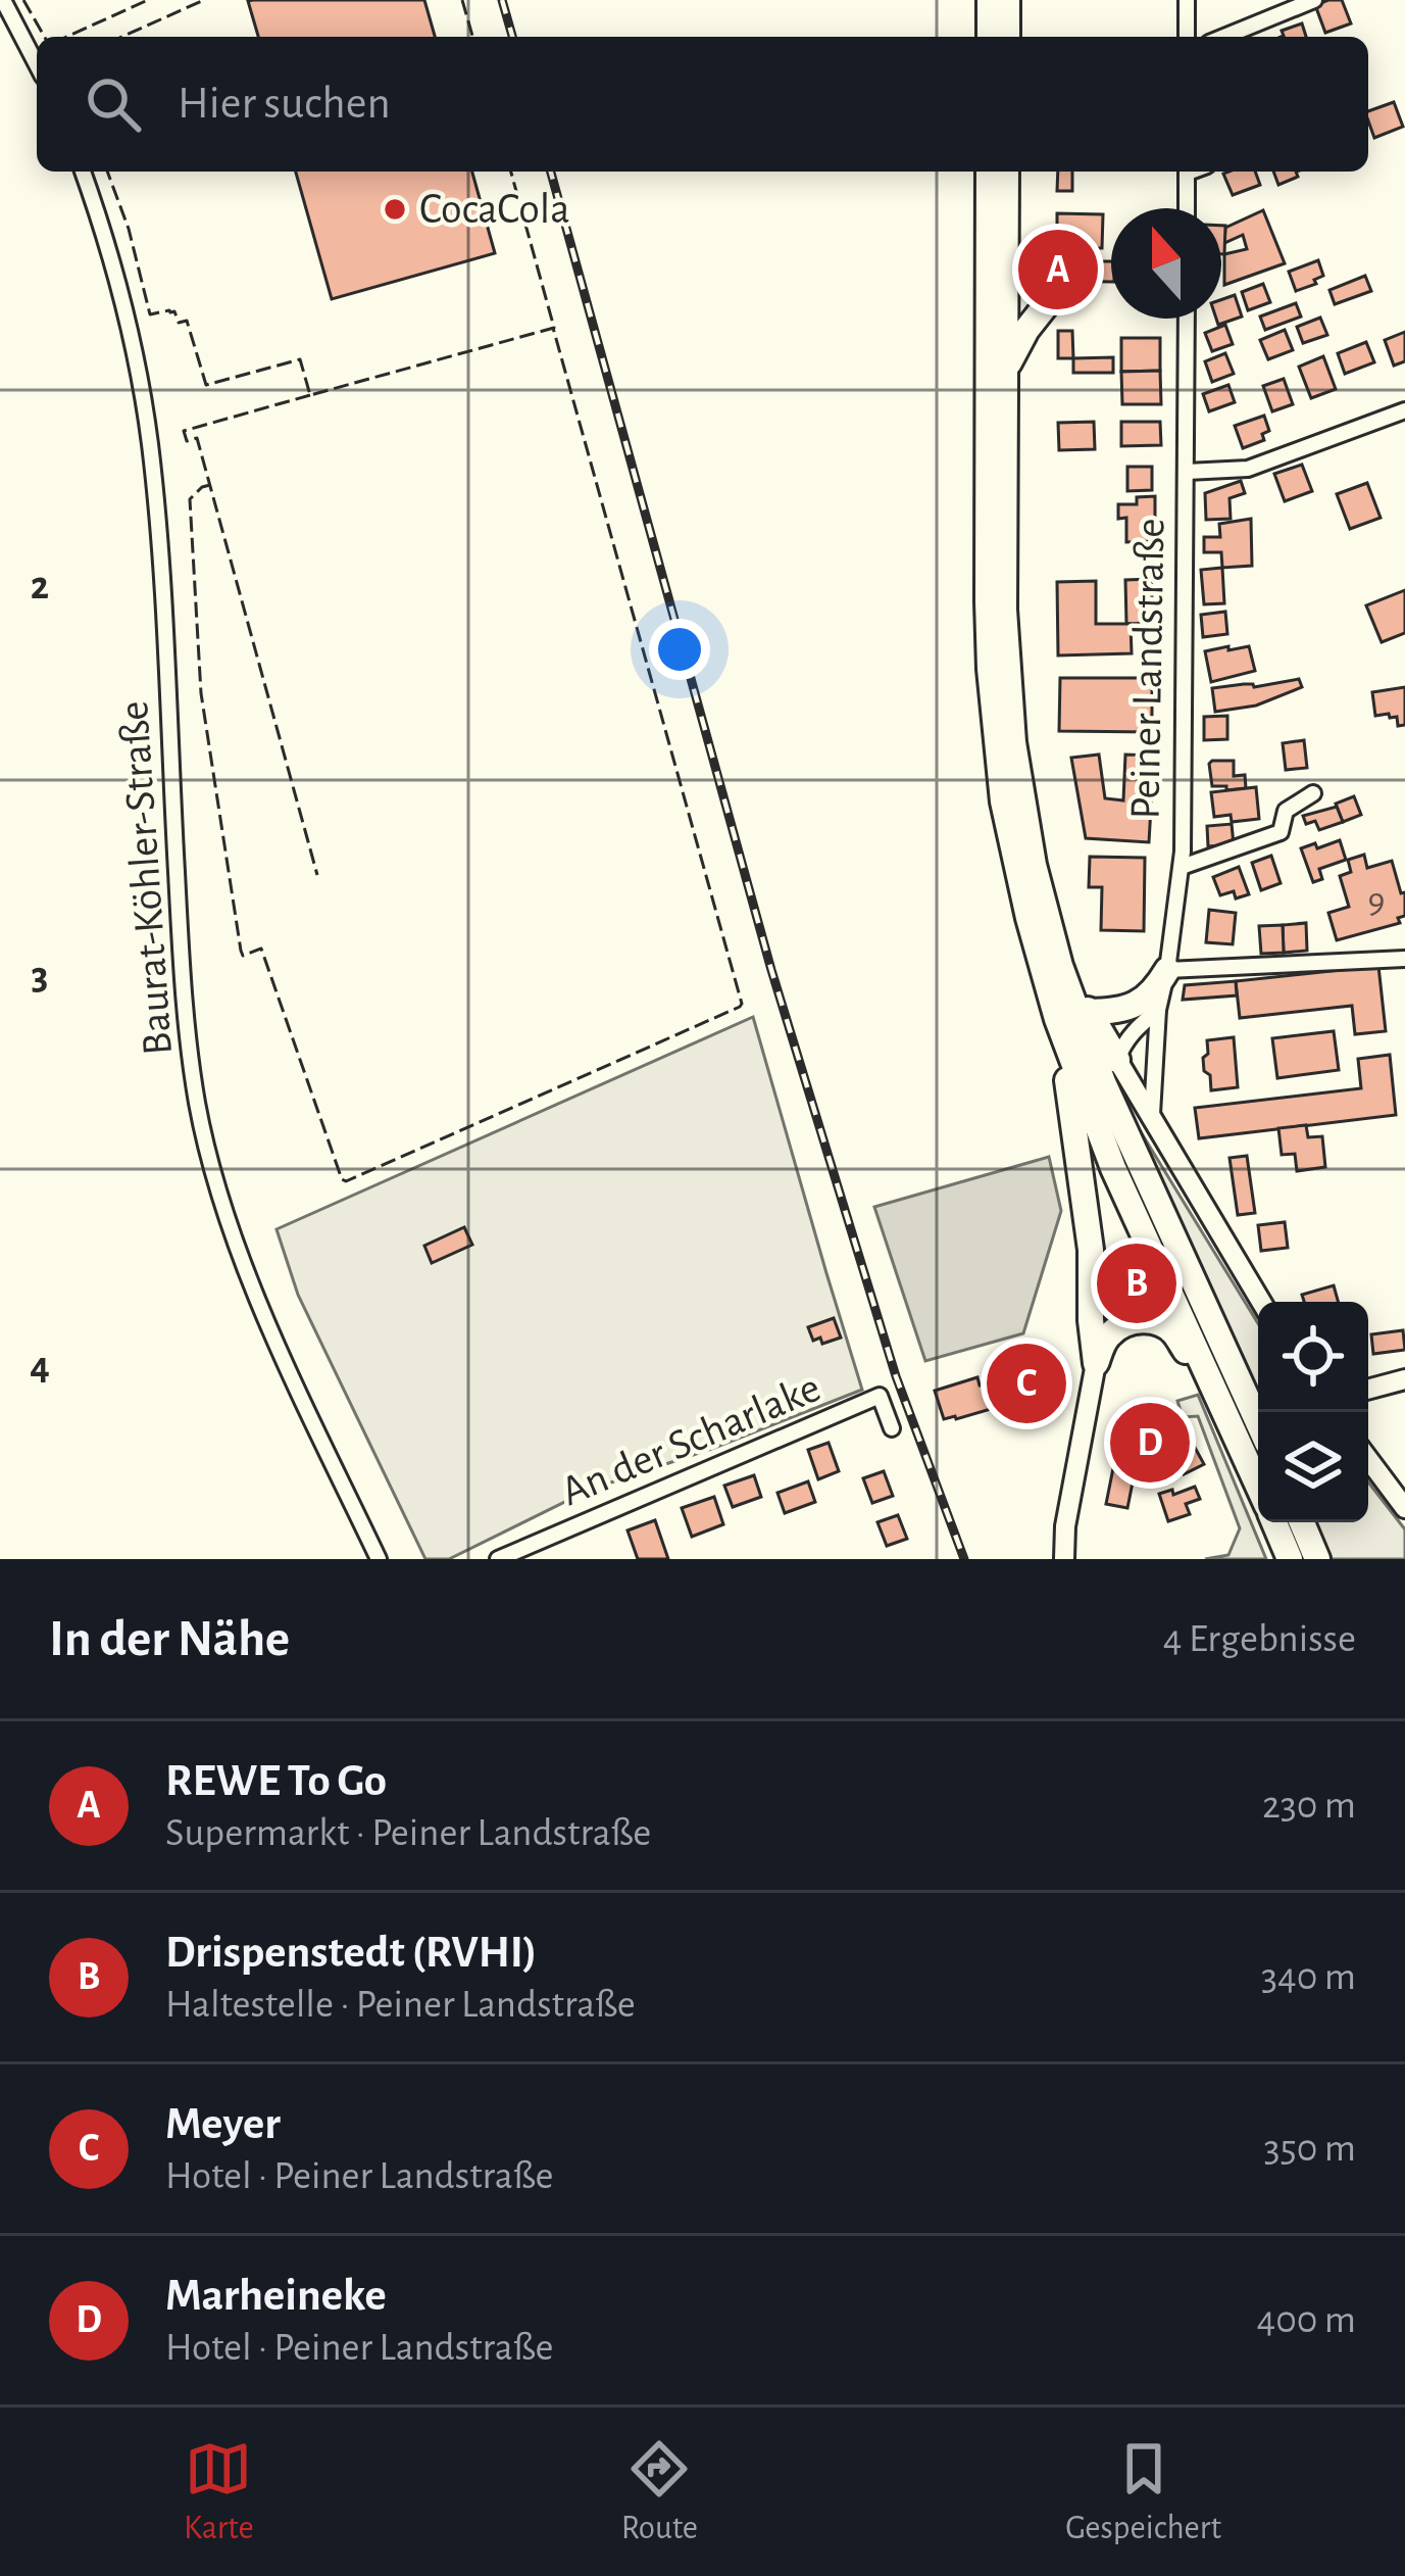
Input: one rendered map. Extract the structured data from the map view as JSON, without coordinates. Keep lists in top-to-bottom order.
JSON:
{
  "streets": {
    "street": ["Peiner Landstraße", "Baurat-Köhler-Straße", "An der Scharlake"]
  },
  "places": ["CocaCola"],
  "house_numbers": ["9"],
  "north": "top",
  "page": {
    "search": "Hier suchen",
    "pins": [
      "A",
      "B",
      "C",
      "D"
    ],
    "heading": ["In der Nähe", "4 Ergebnisse"],
    "list": [
      {
        "mark": "A",
        "name": "REWE To Go",
        "note": "Supermarkt · Peiner Landstraße",
        "value": "230 m"
      },
      {
        "mark": "B",
        "name": "Drispenstedt (RVHI)",
        "note": "Haltestelle · Peiner Landstraße",
        "value": "340 m"
      },
      {
        "mark": "C",
        "name": "Meyer",
        "note": "Hotel · Peiner Landstraße",
        "value": "350 m"
      },
      {
        "mark": "D",
        "name": "Marheineke",
        "note": "Hotel · Peiner Landstraße",
        "value": "400 m"
      }
    ],
    "nav": ["Karte", "Route", "Gespeichert"]
  },
  "grid": {
    "rows": ["2", "3", "4"]
  }
}
